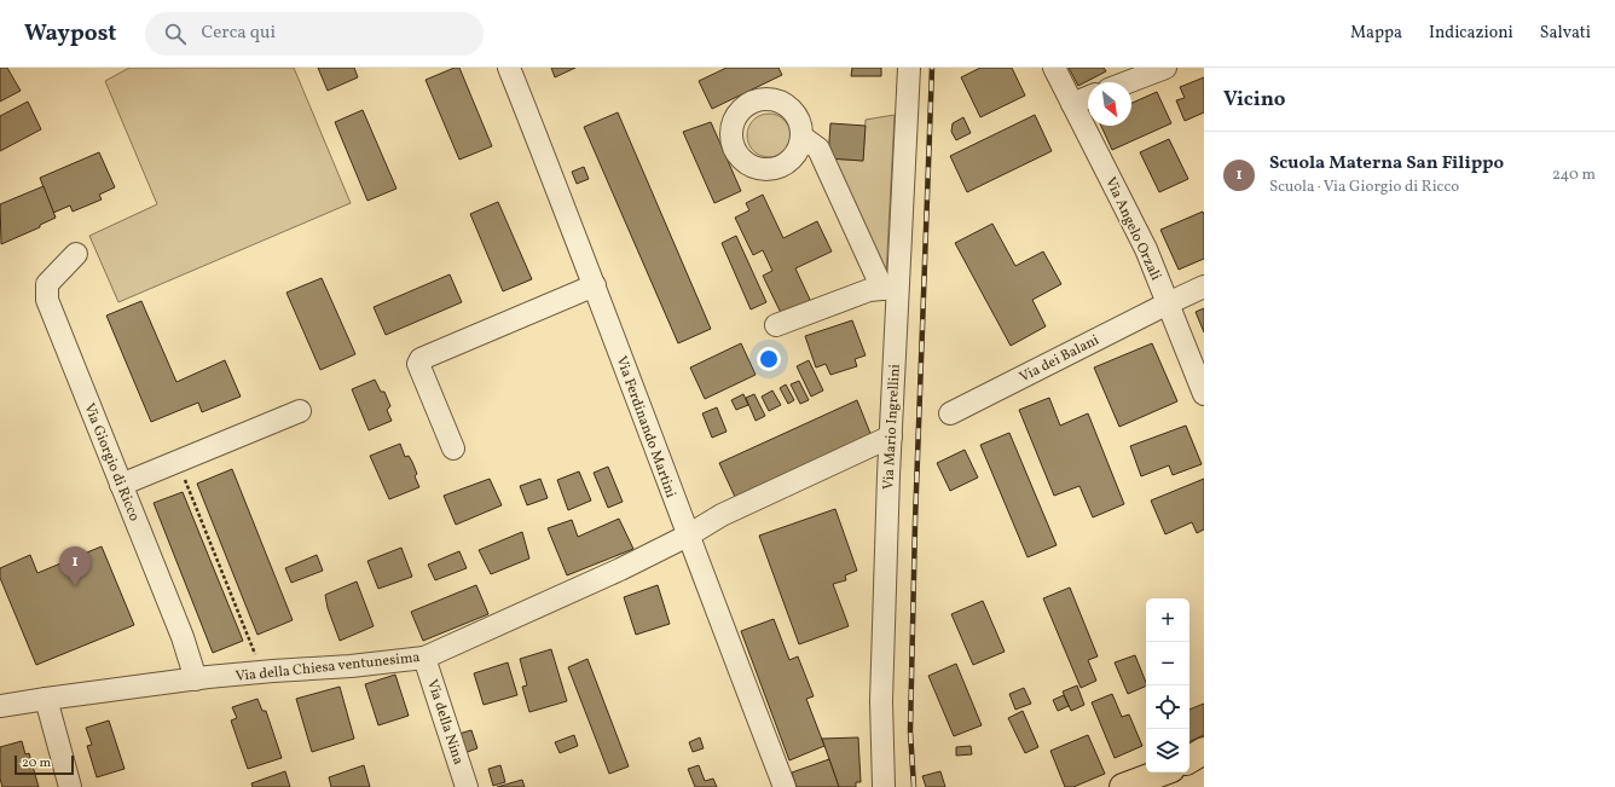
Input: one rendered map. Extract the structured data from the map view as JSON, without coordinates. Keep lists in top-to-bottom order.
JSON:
{
  "streets": {
    "street": [
      "Via Angelo Orzali",
      "Via dei Balani",
      "Via Ferdinando Martini",
      "Via Mario Ingrellini",
      "Via Giorgio di Ricco",
      "Via della Chiesa ventunesima",
      "Via della Nina"
    ]
  },
  "crossings": [
    ["Via Angelo Orzali", "Via dei Balani"],
    ["Via Ferdinando Martini", "Via della Chiesa ventunesima"],
    ["Via Mario Ingrellini", "Via della Chiesa ventunesima"],
    ["Via Giorgio di Ricco", "Via della Chiesa ventunesima"],
    ["Via della Chiesa ventunesima", "Via della Nina"]
  ],
  "scale_bar": "20 m",
  "north": "bottom right",
  "page": {
    "header": "Waypost",
    "search": "Cerca qui",
    "nav": ["Mappa", "Indicazioni", "Salvati"],
    "heading": "Vicino",
    "list": [
      {
        "mark": "1",
        "name": "Scuola Materna San Filippo",
        "note": "Scuola · Via Giorgio di Ricco",
        "value": "240 m"
      }
    ],
    "pins": "1",
    "map_buttons": ["+", "−"],
    "scale": "20 m"
  }
}
